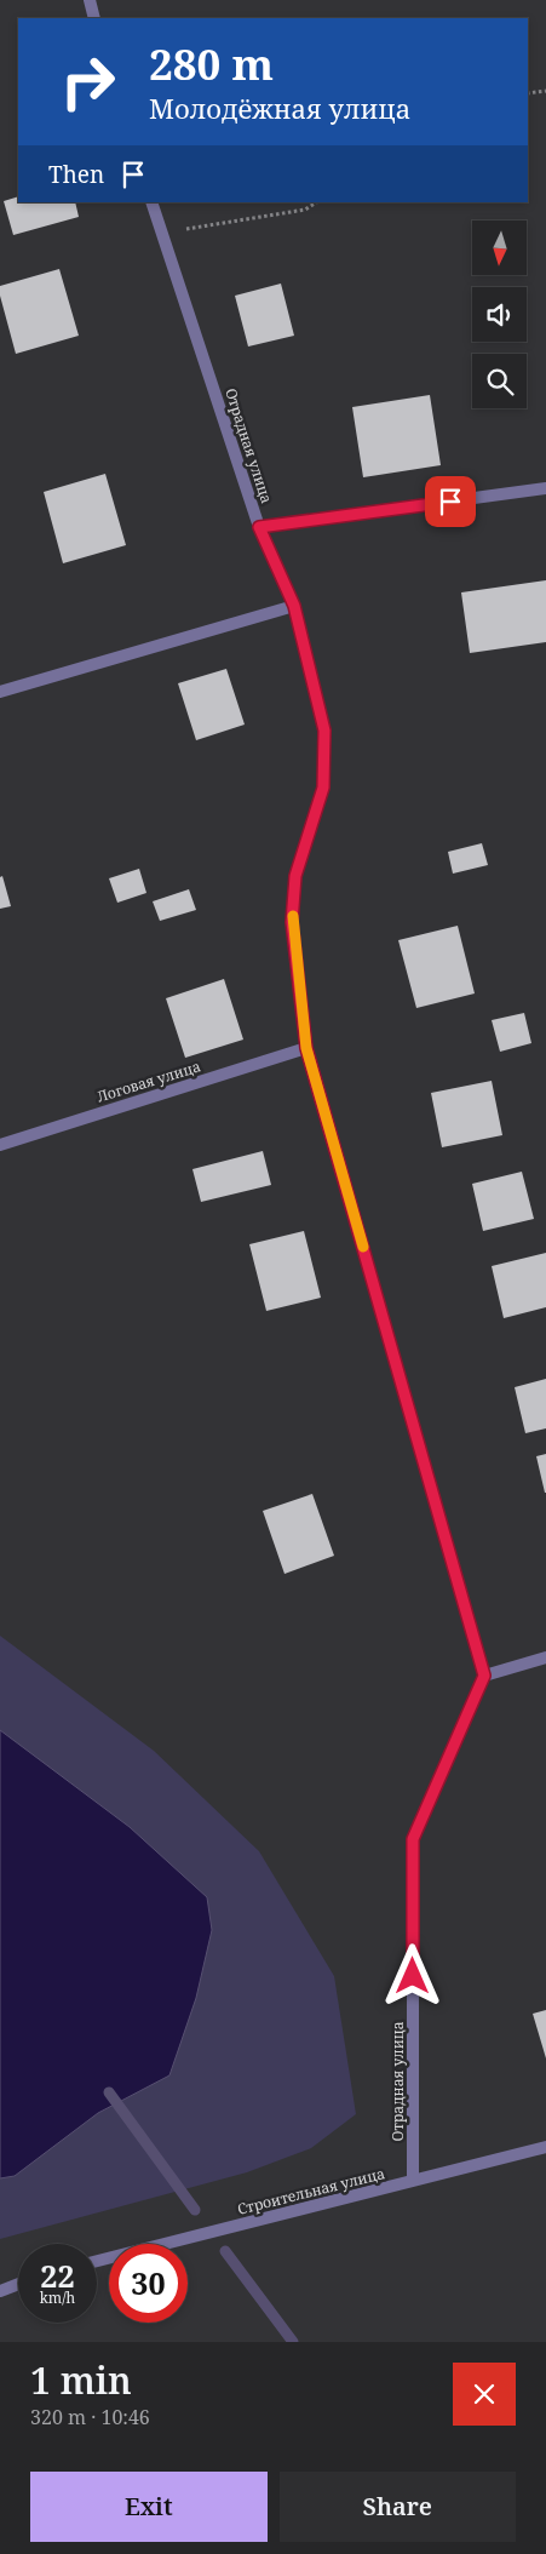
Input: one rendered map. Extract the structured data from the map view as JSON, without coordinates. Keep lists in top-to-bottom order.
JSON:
{
  "streets": {
    "street": ["Отрадная улица", "Логовая улица", "Строительная улица"]
  },
  "crossings": [
    ["Отрадная улица", "Логовая улица"],
    ["Отрадная улица", "Строительная улица"]
  ],
  "north": "bottom",
  "page": {
    "turn": ["280 m", "Молодёжная улица"],
    "then": "Then",
    "speed": "22 km/h",
    "limit": "30",
    "heading": ["1 min", "320 m · 10:46"],
    "buttons": ["Exit", "Share"]
  }
}
